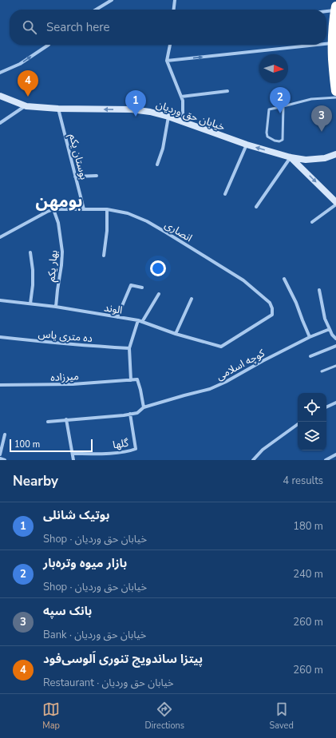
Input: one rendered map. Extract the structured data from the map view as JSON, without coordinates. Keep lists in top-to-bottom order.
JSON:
{
  "streets": {
    "main road": ["خیابان حق وردیان"],
    "street": [
      "بوستان یکم",
      "انصاری",
      "بهار یکم",
      "الوند",
      "ده متری یاس",
      "کوچه اسلامی",
      "میرزاده",
      "گلها"
    ]
  },
  "crossings": [
    ["خیابان حق وردیان", "بوستان یکم"],
    ["بوستان یکم", "انصاری"],
    ["انصاری", "بهار یکم"],
    ["انصاری", "الوند"],
    ["بهار یکم", "الوند"],
    ["کوچه اسلامی", "گلها"]
  ],
  "one_way": ["خیابان حق وردیان"],
  "districts": ["بومهن"],
  "scale_bar": "100 m",
  "north": "right",
  "page": {
    "search": "Search here",
    "pins": [
      "4",
      "2",
      "1",
      "3"
    ],
    "scale": "100 m",
    "heading": ["Nearby", "4 results"],
    "list": [
      {
        "mark": "1",
        "name": "بوتیک شانلی",
        "note": "Shop · خیابان حق وردیان",
        "value": "180 m"
      },
      {
        "mark": "2",
        "name": "بازار میوه وتره‌بار",
        "note": "Shop · خیابان حق وردیان",
        "value": "240 m"
      },
      {
        "mark": "3",
        "name": "بانک سپه",
        "note": "Bank · خیابان حق وردیان",
        "value": "260 m"
      },
      {
        "mark": "4",
        "name": "پیتزا ساندویچ تنوری اَلوسی‌‌فود",
        "note": "Restaurant · خیابان حق وردیان",
        "value": "260 m"
      }
    ],
    "nav": ["Map", "Directions", "Saved"]
  }
}
